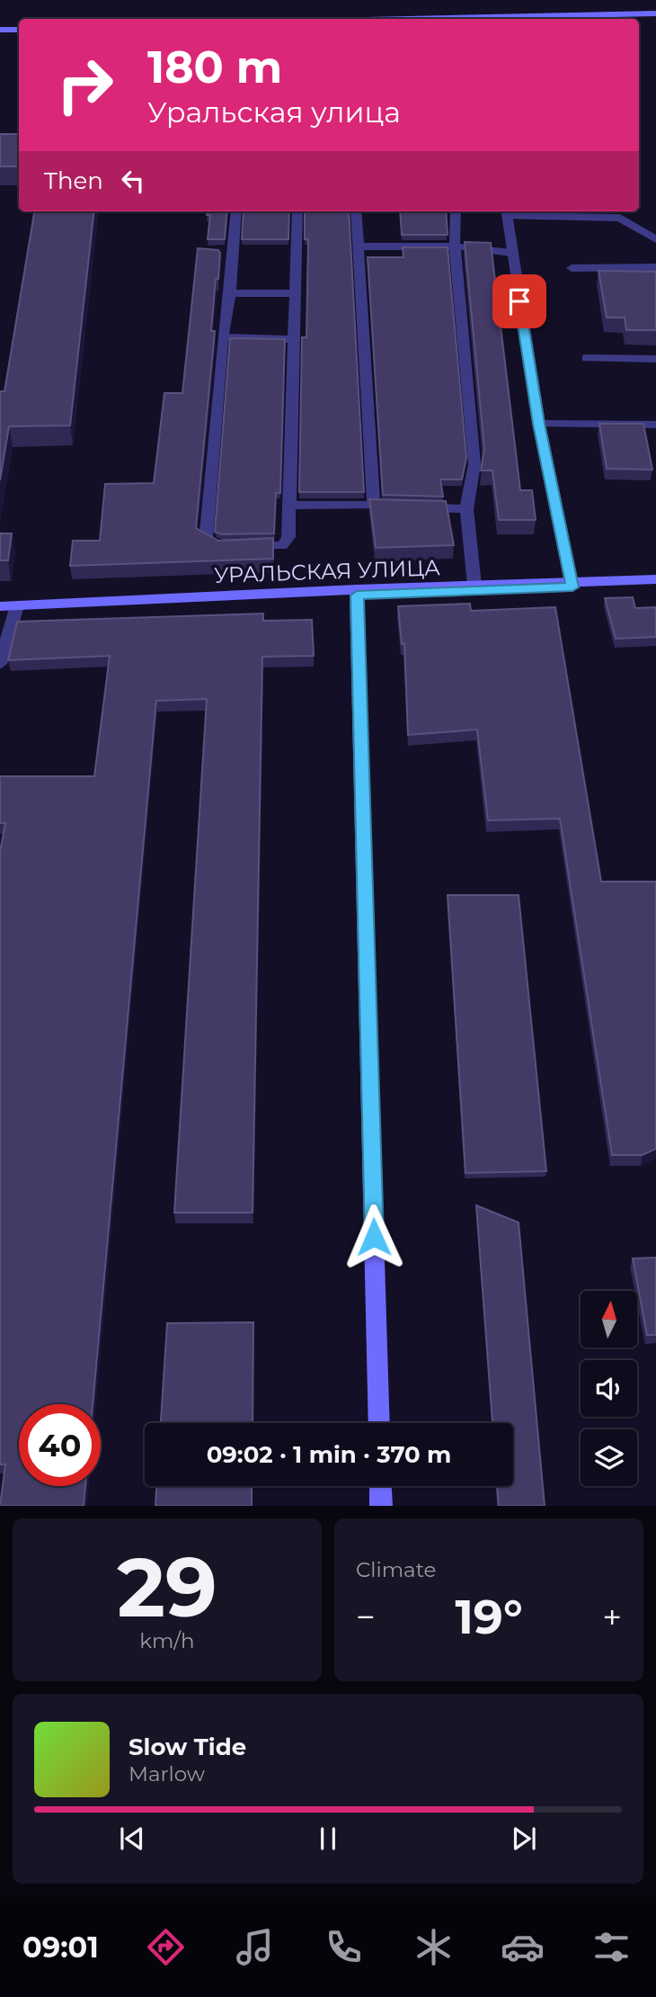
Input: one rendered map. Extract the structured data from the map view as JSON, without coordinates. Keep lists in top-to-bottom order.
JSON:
{
  "streets": {
    "street": ["УРАЛЬСКАЯ УЛИЦА"]
  },
  "north": "top",
  "page": {
    "turn": ["180 m", "Уральская улица"],
    "then": "Then",
    "limit": "40",
    "trip": "09:02 · 1 min · 370 m",
    "tile": [
      ["29", "km/h"],
      "Climate"
    ],
    "heat": ["−", "19°", "+"],
    "song": ["Slow Tide", "Marlow"],
    "tabs": "09:01"
  }
}
